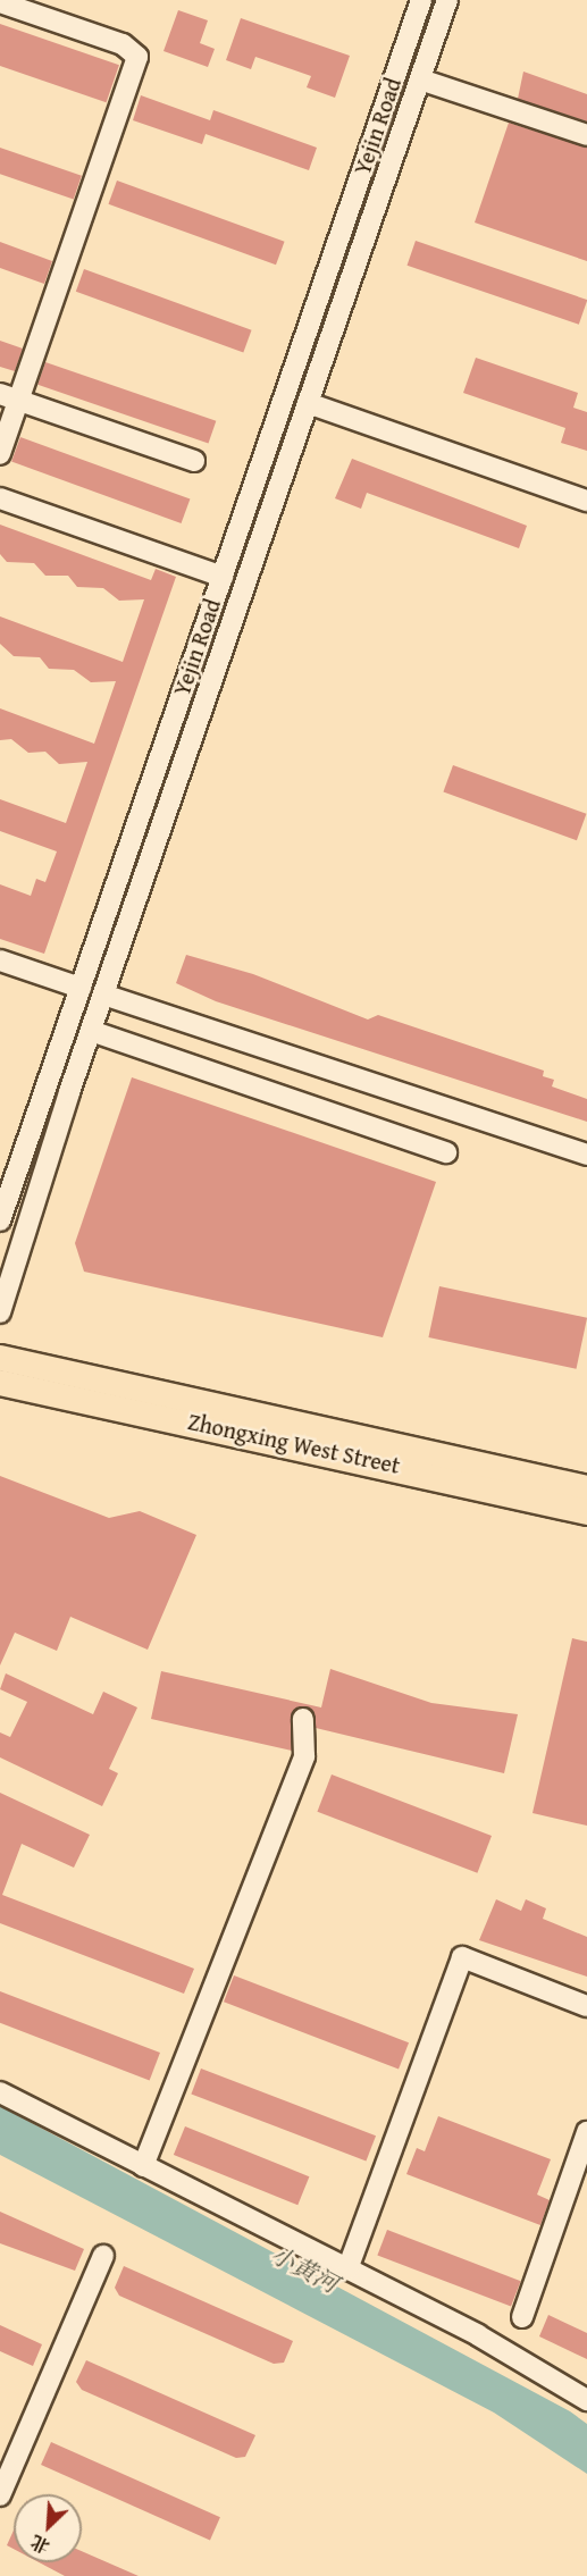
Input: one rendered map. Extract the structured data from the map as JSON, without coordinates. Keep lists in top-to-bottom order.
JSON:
{
  "streets": {
    "main road": ["Zhongxing West Street"],
    "street": ["Yejin Road"]
  },
  "water": ["小黄河"],
  "north": "bottom left"
}
